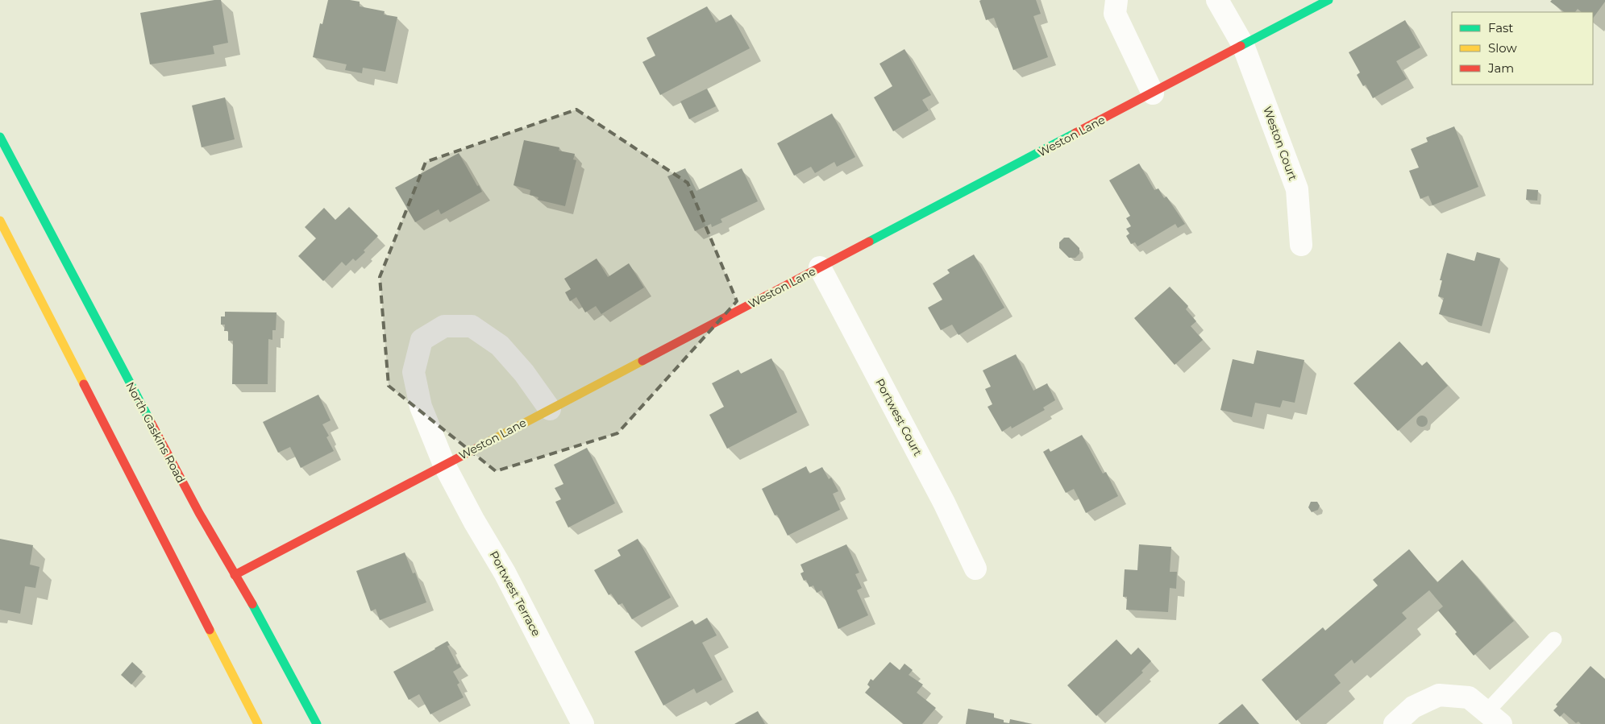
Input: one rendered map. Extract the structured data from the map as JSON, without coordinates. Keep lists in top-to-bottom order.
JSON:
{
  "streets": {
    "street": [
      "Weston Lane",
      "Weston Court",
      "Portwest Court",
      "North Gaskins Road",
      "Portwest Terrace"
    ]
  },
  "crossings": [
    ["Weston Lane", "Weston Court"],
    ["Weston Lane", "Portwest Court"],
    ["Weston Lane", "North Gaskins Road"],
    ["Weston Lane", "Portwest Terrace"]
  ],
  "legend": ["Fast", "Slow", "Jam"]
}
